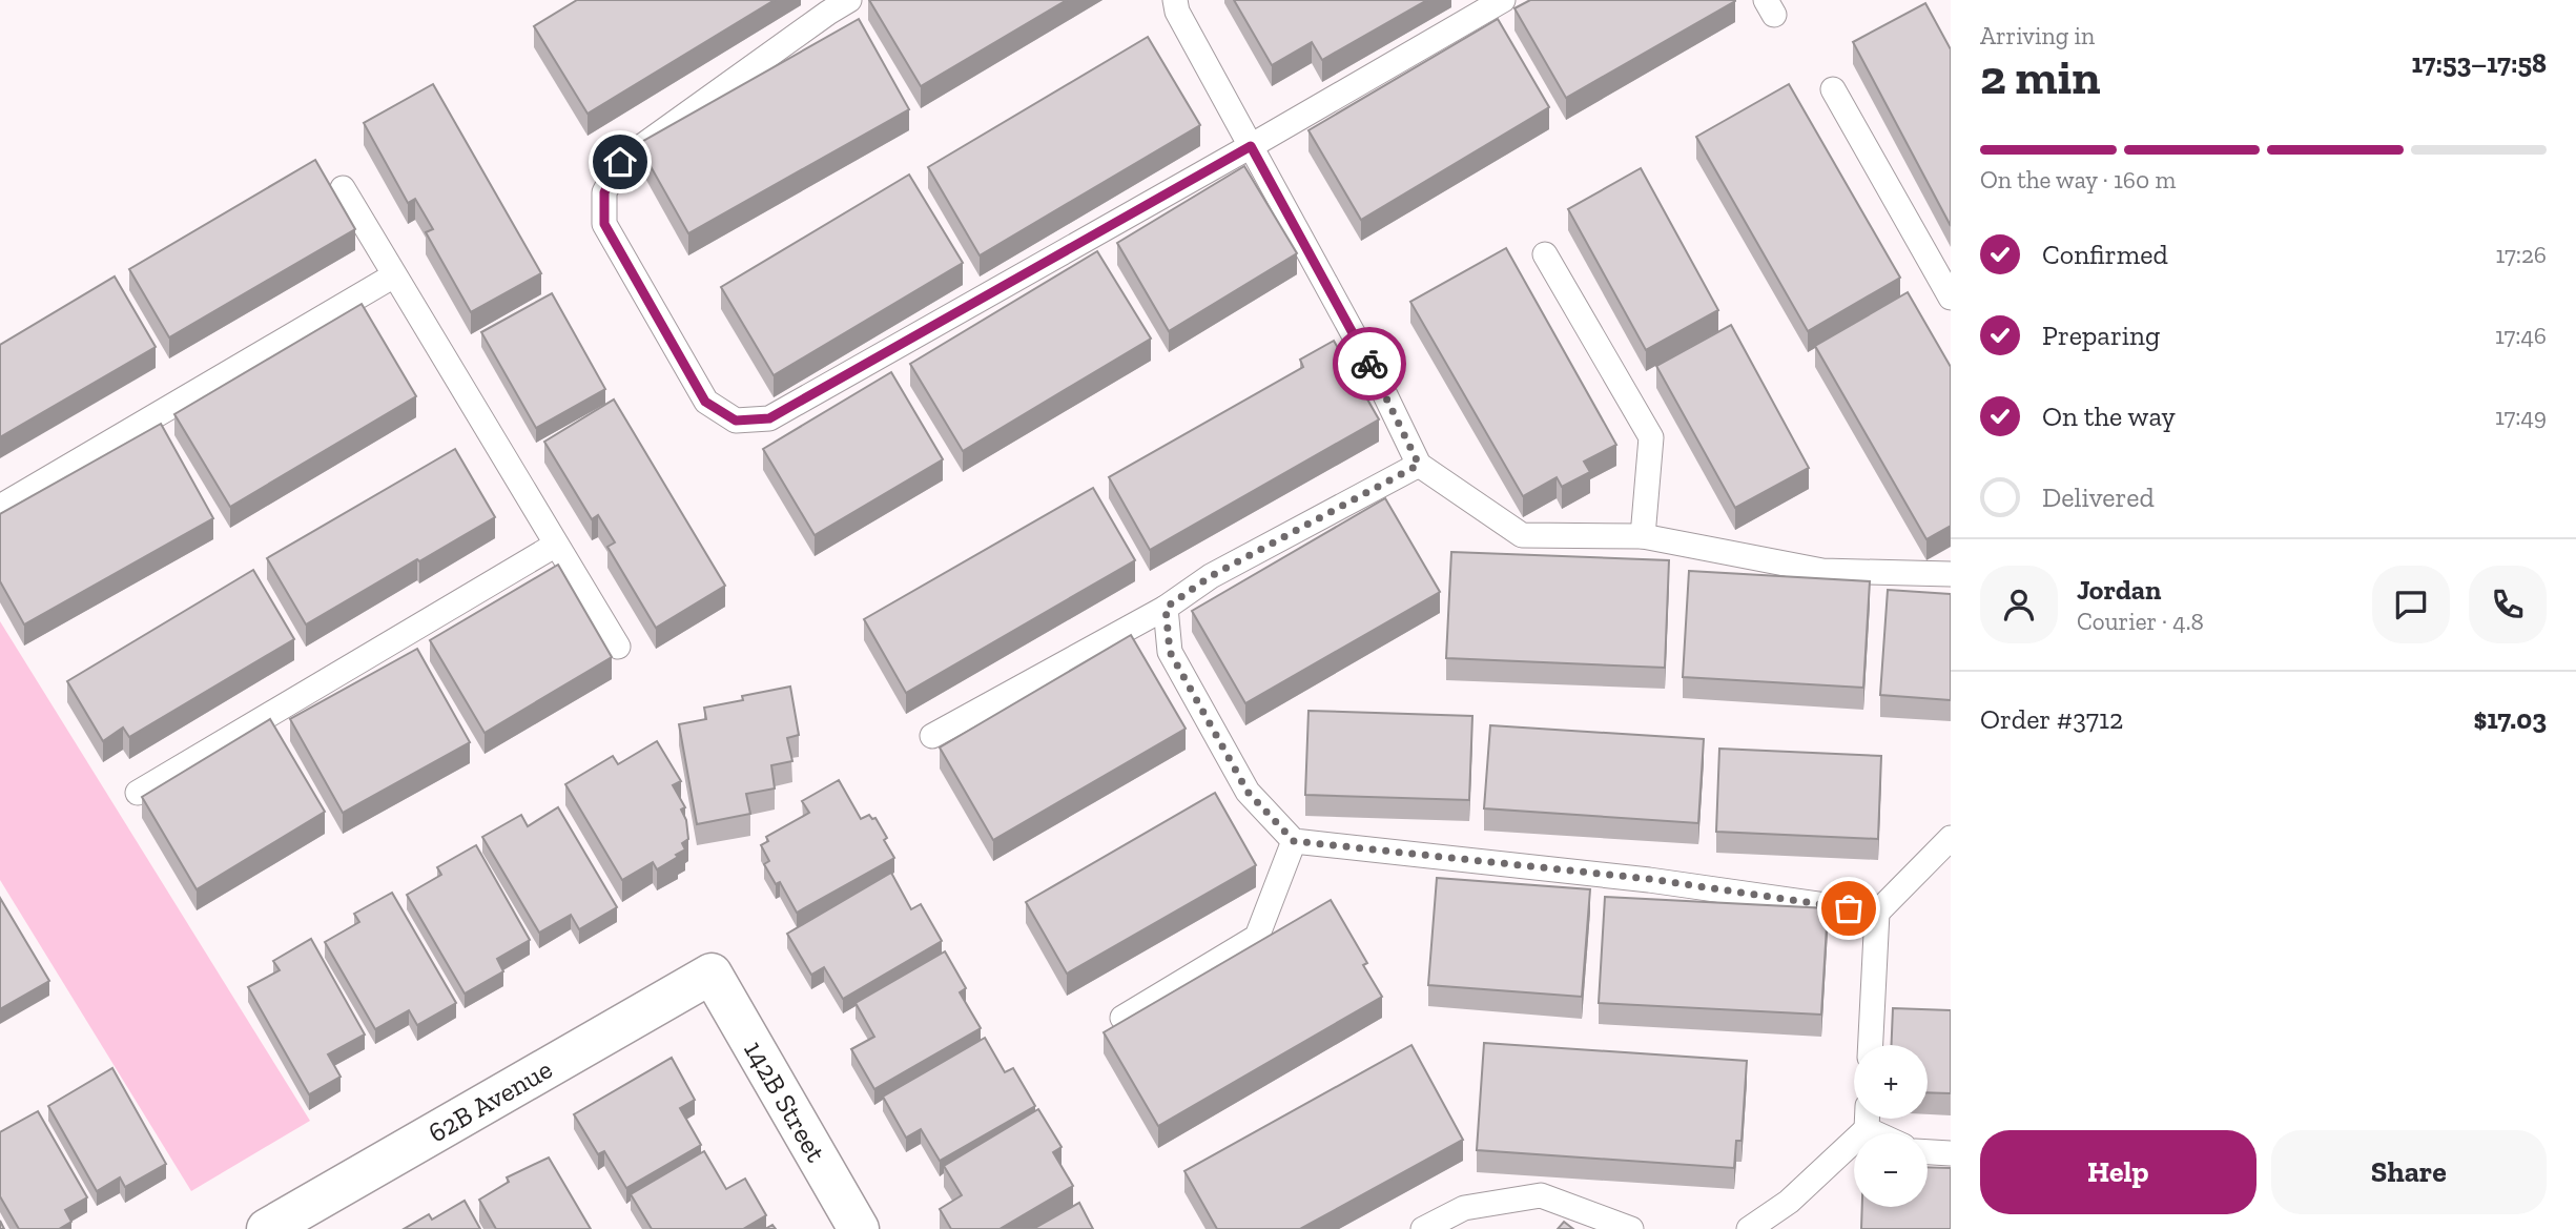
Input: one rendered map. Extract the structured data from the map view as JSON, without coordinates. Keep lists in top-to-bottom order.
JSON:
{
  "streets": {
    "street": ["62B Avenue", "142B Street"]
  },
  "crossings": [
    ["62B Avenue", "142B Street"]
  ],
  "page": {
    "heading": ["2 min", "Arriving in", "17:53–17:58"],
    "panel": [
      "Jordan",
      "Courier · 4.8",
      "Order #3712",
      "$17.03"
    ],
    "bar": "On the way · 160 m",
    "list": [
      ["Confirmed", "17:26"],
      ["Preparing", "17:46"],
      ["On the way", "17:49"],
      "Delivered"
    ],
    "map_buttons": ["+", "−"],
    "buttons": ["Help", "Share"]
  }
}
